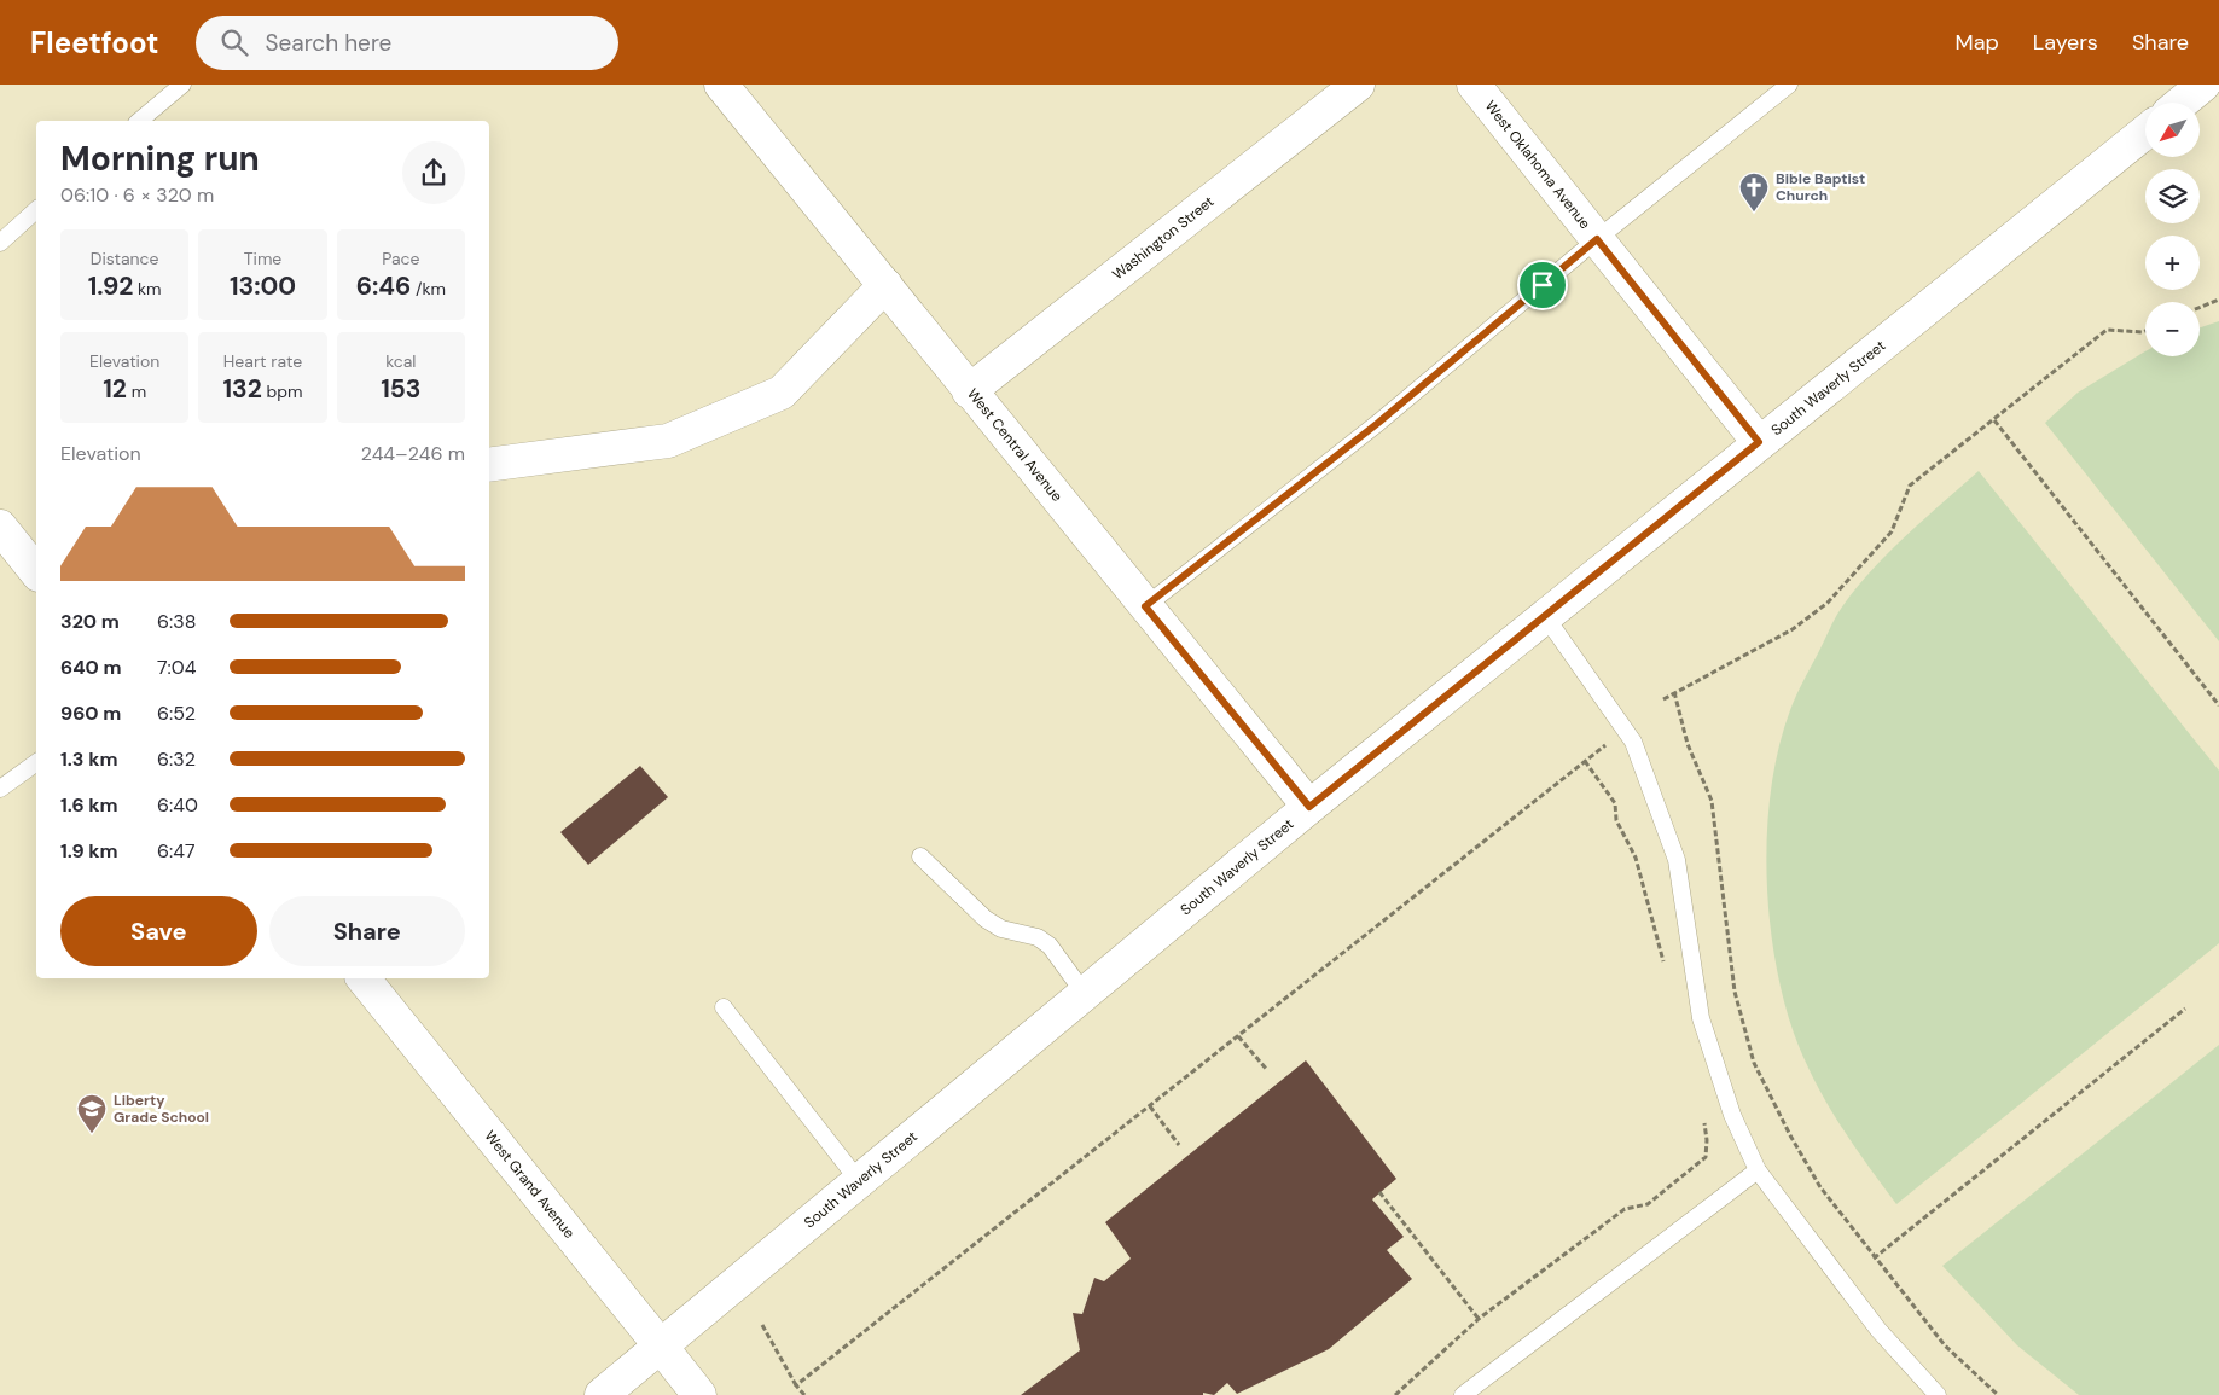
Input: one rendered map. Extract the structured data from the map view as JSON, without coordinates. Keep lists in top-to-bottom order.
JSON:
{
  "streets": {
    "main road": [
      "West Oklahoma Avenue",
      "Washington Street",
      "South Waverly Street",
      "West Central Avenue",
      "West Grand Avenue"
    ]
  },
  "crossings": [
    ["West Oklahoma Avenue", "South Waverly Street"],
    ["Washington Street", "West Central Avenue"],
    ["South Waverly Street", "West Central Avenue"],
    ["South Waverly Street", "West Grand Avenue"]
  ],
  "places": {
    "church": ["Bible Baptist Church"],
    "school or university": ["Liberty Grade School"]
  },
  "north": "bottom left",
  "page": {
    "header": "Fleetfoot",
    "search": "Search here",
    "nav": ["Map", "Layers", "Share"],
    "map_buttons": ["+", "−"],
    "heading": ["Morning run", "06:10 · 6 × 320 m"],
    "stats": [
      ["Distance", "1.92 km"],
      ["Time", "13:00"],
      ["Pace", "6:46 /km"],
      ["Elevation", "12 m"],
      ["Heart rate", "132 bpm"],
      ["kcal", "153"]
    ],
    "chart": ["Elevation", "244–246 m"],
    "list": [
      {
        "name": "320 m",
        "note": "6:38"
      },
      {
        "name": "640 m",
        "note": "7:04"
      },
      {
        "name": "960 m",
        "note": "6:52"
      },
      {
        "name": "1.3 km",
        "note": "6:32"
      },
      {
        "name": "1.6 km",
        "note": "6:40"
      },
      {
        "name": "1.9 km",
        "note": "6:47"
      }
    ],
    "buttons": ["Save", "Share"]
  }
}
